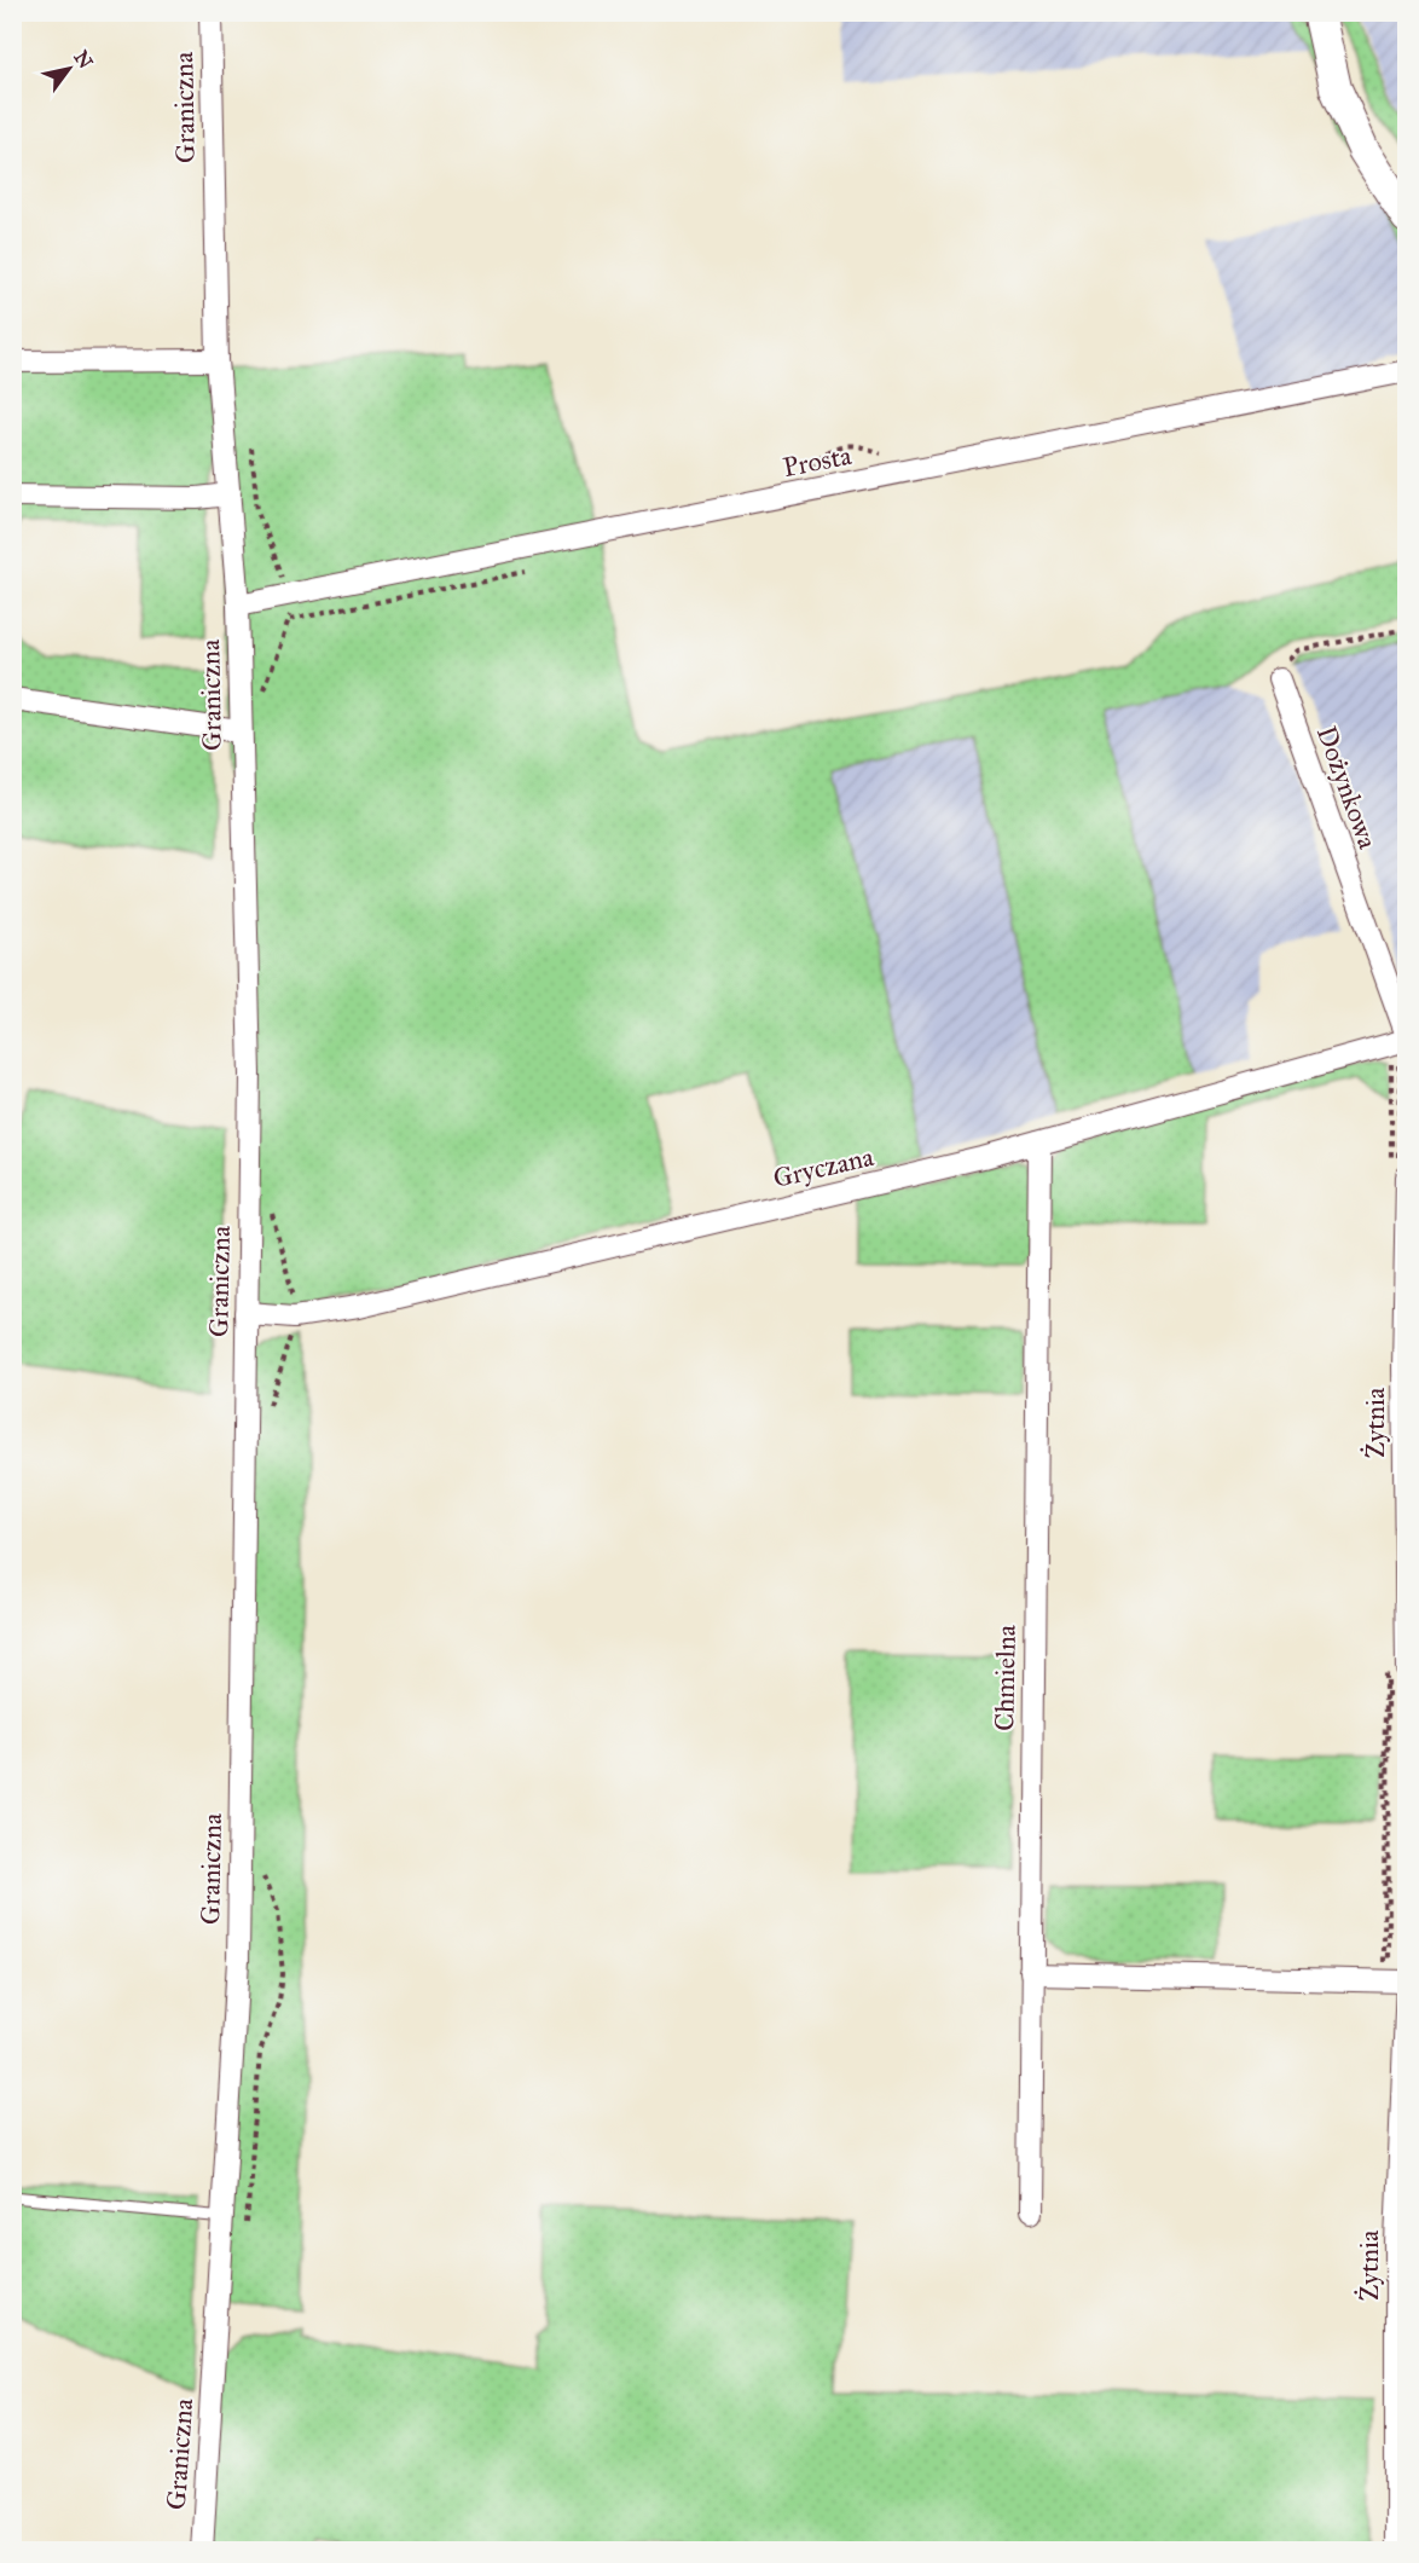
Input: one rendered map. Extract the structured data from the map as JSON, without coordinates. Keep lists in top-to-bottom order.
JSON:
{
  "streets": {
    "street": [
      "Graniczna",
      "Prosta",
      "Dożynkowa",
      "Gryczana",
      "Żytnia",
      "Chmielna"
    ]
  },
  "crossings": [
    ["Graniczna", "Prosta"],
    ["Graniczna", "Gryczana"],
    ["Dożynkowa", "Gryczana"],
    ["Gryczana", "Chmielna"]
  ],
  "north": "top right"
}
